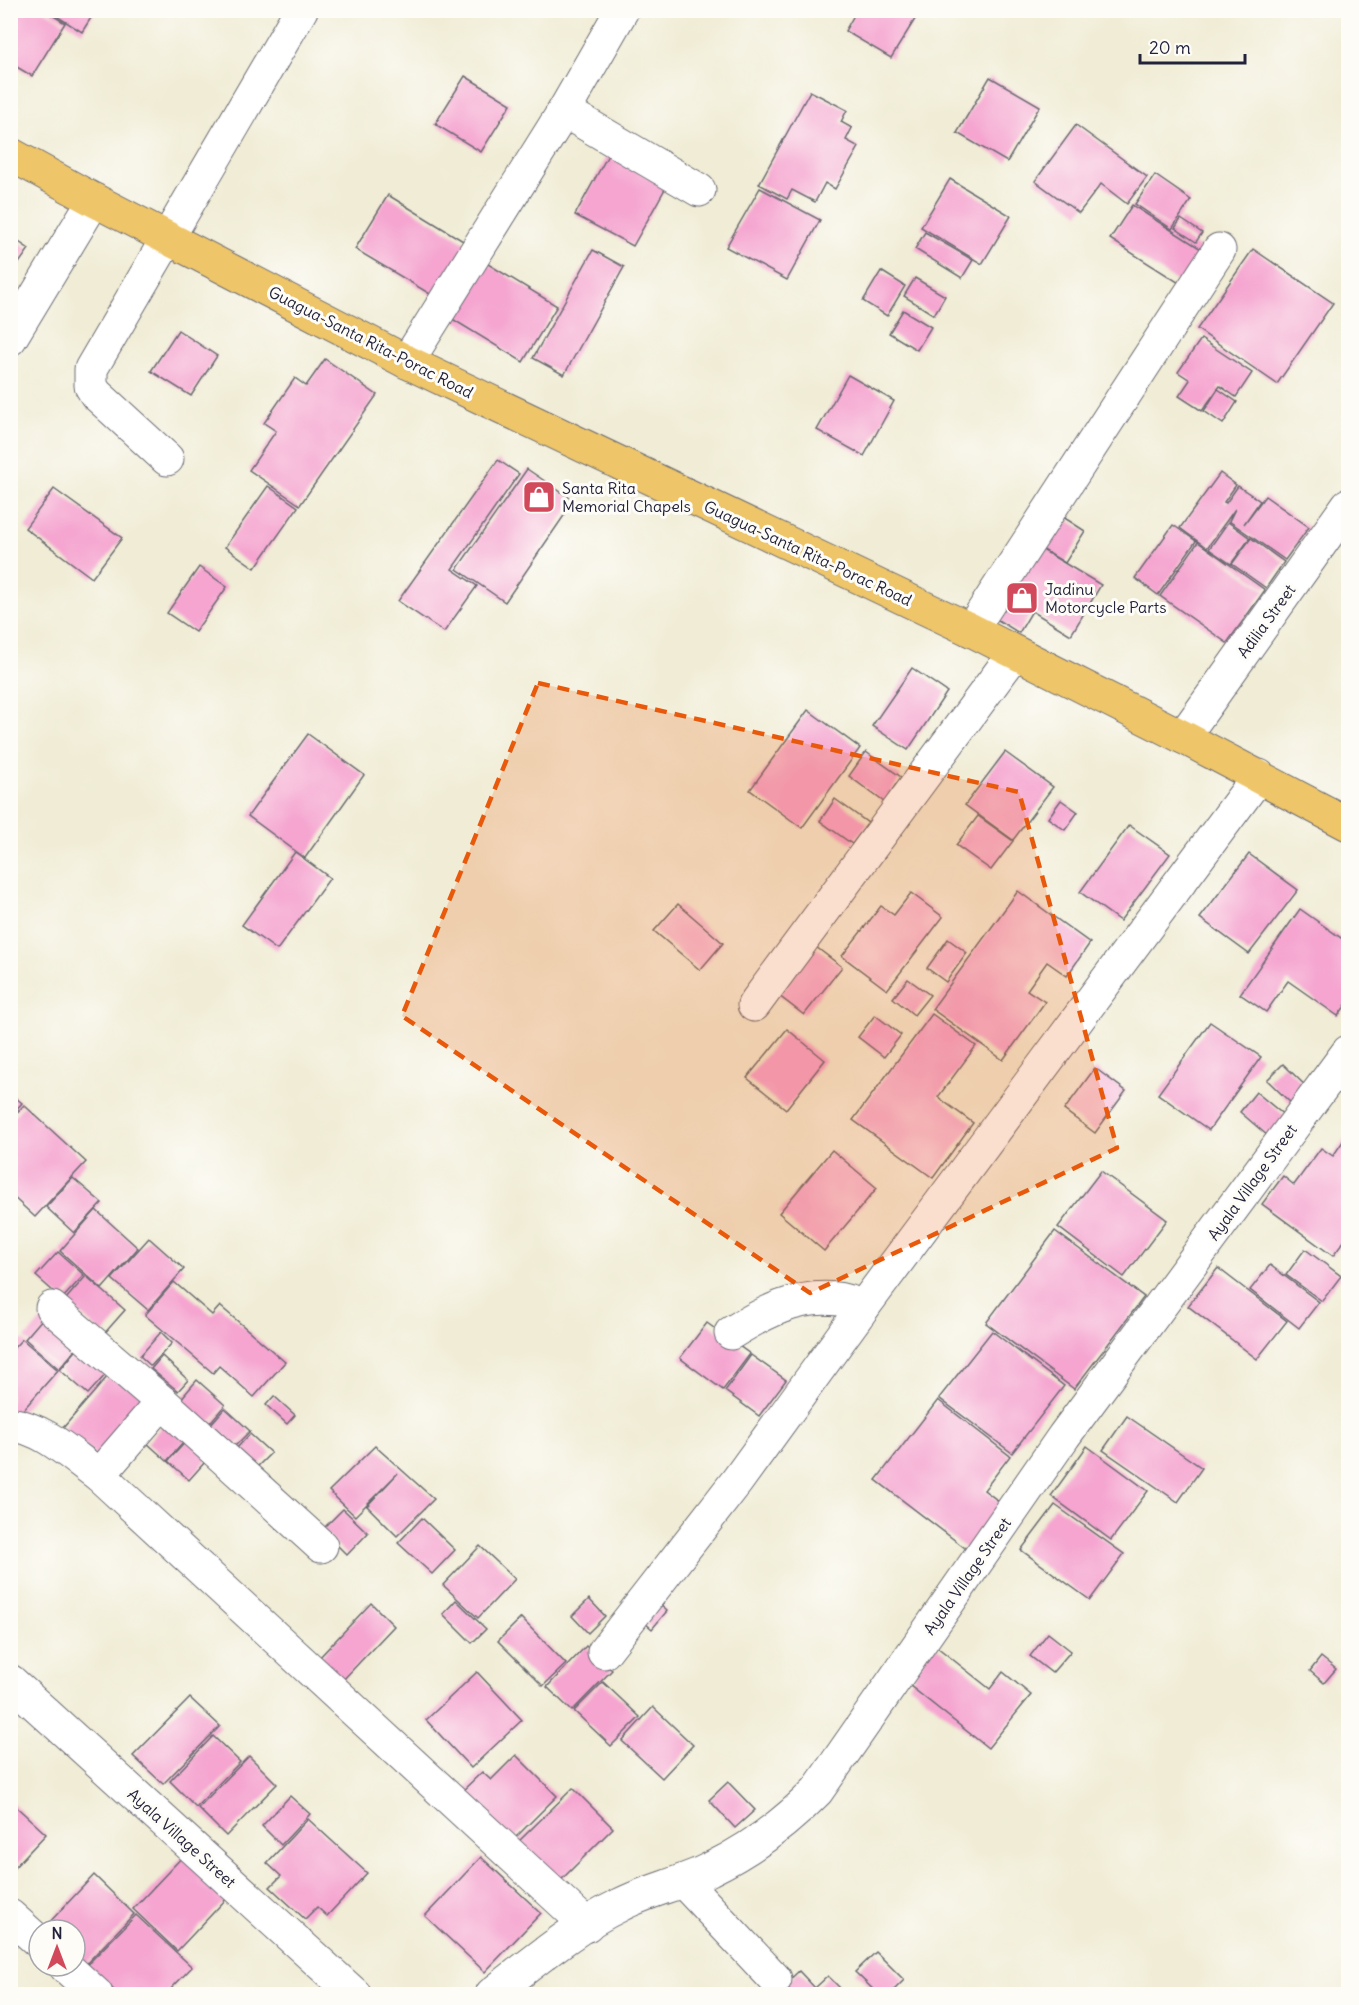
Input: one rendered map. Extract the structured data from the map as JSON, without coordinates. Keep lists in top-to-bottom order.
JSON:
{
  "streets": {
    "main road": ["Guagua-Santa Rita-Porac Road"],
    "street": ["Adilia Street", "Ayala Village Street"]
  },
  "crossings": [
    ["Guagua-Santa Rita-Porac Road", "Adilia Street"]
  ],
  "places": {
    "shop": ["Santa Rita Memorial Chapels", "Jadinu Motorcycle Parts"]
  },
  "scale_bar": "20 m",
  "north": "top"
}
